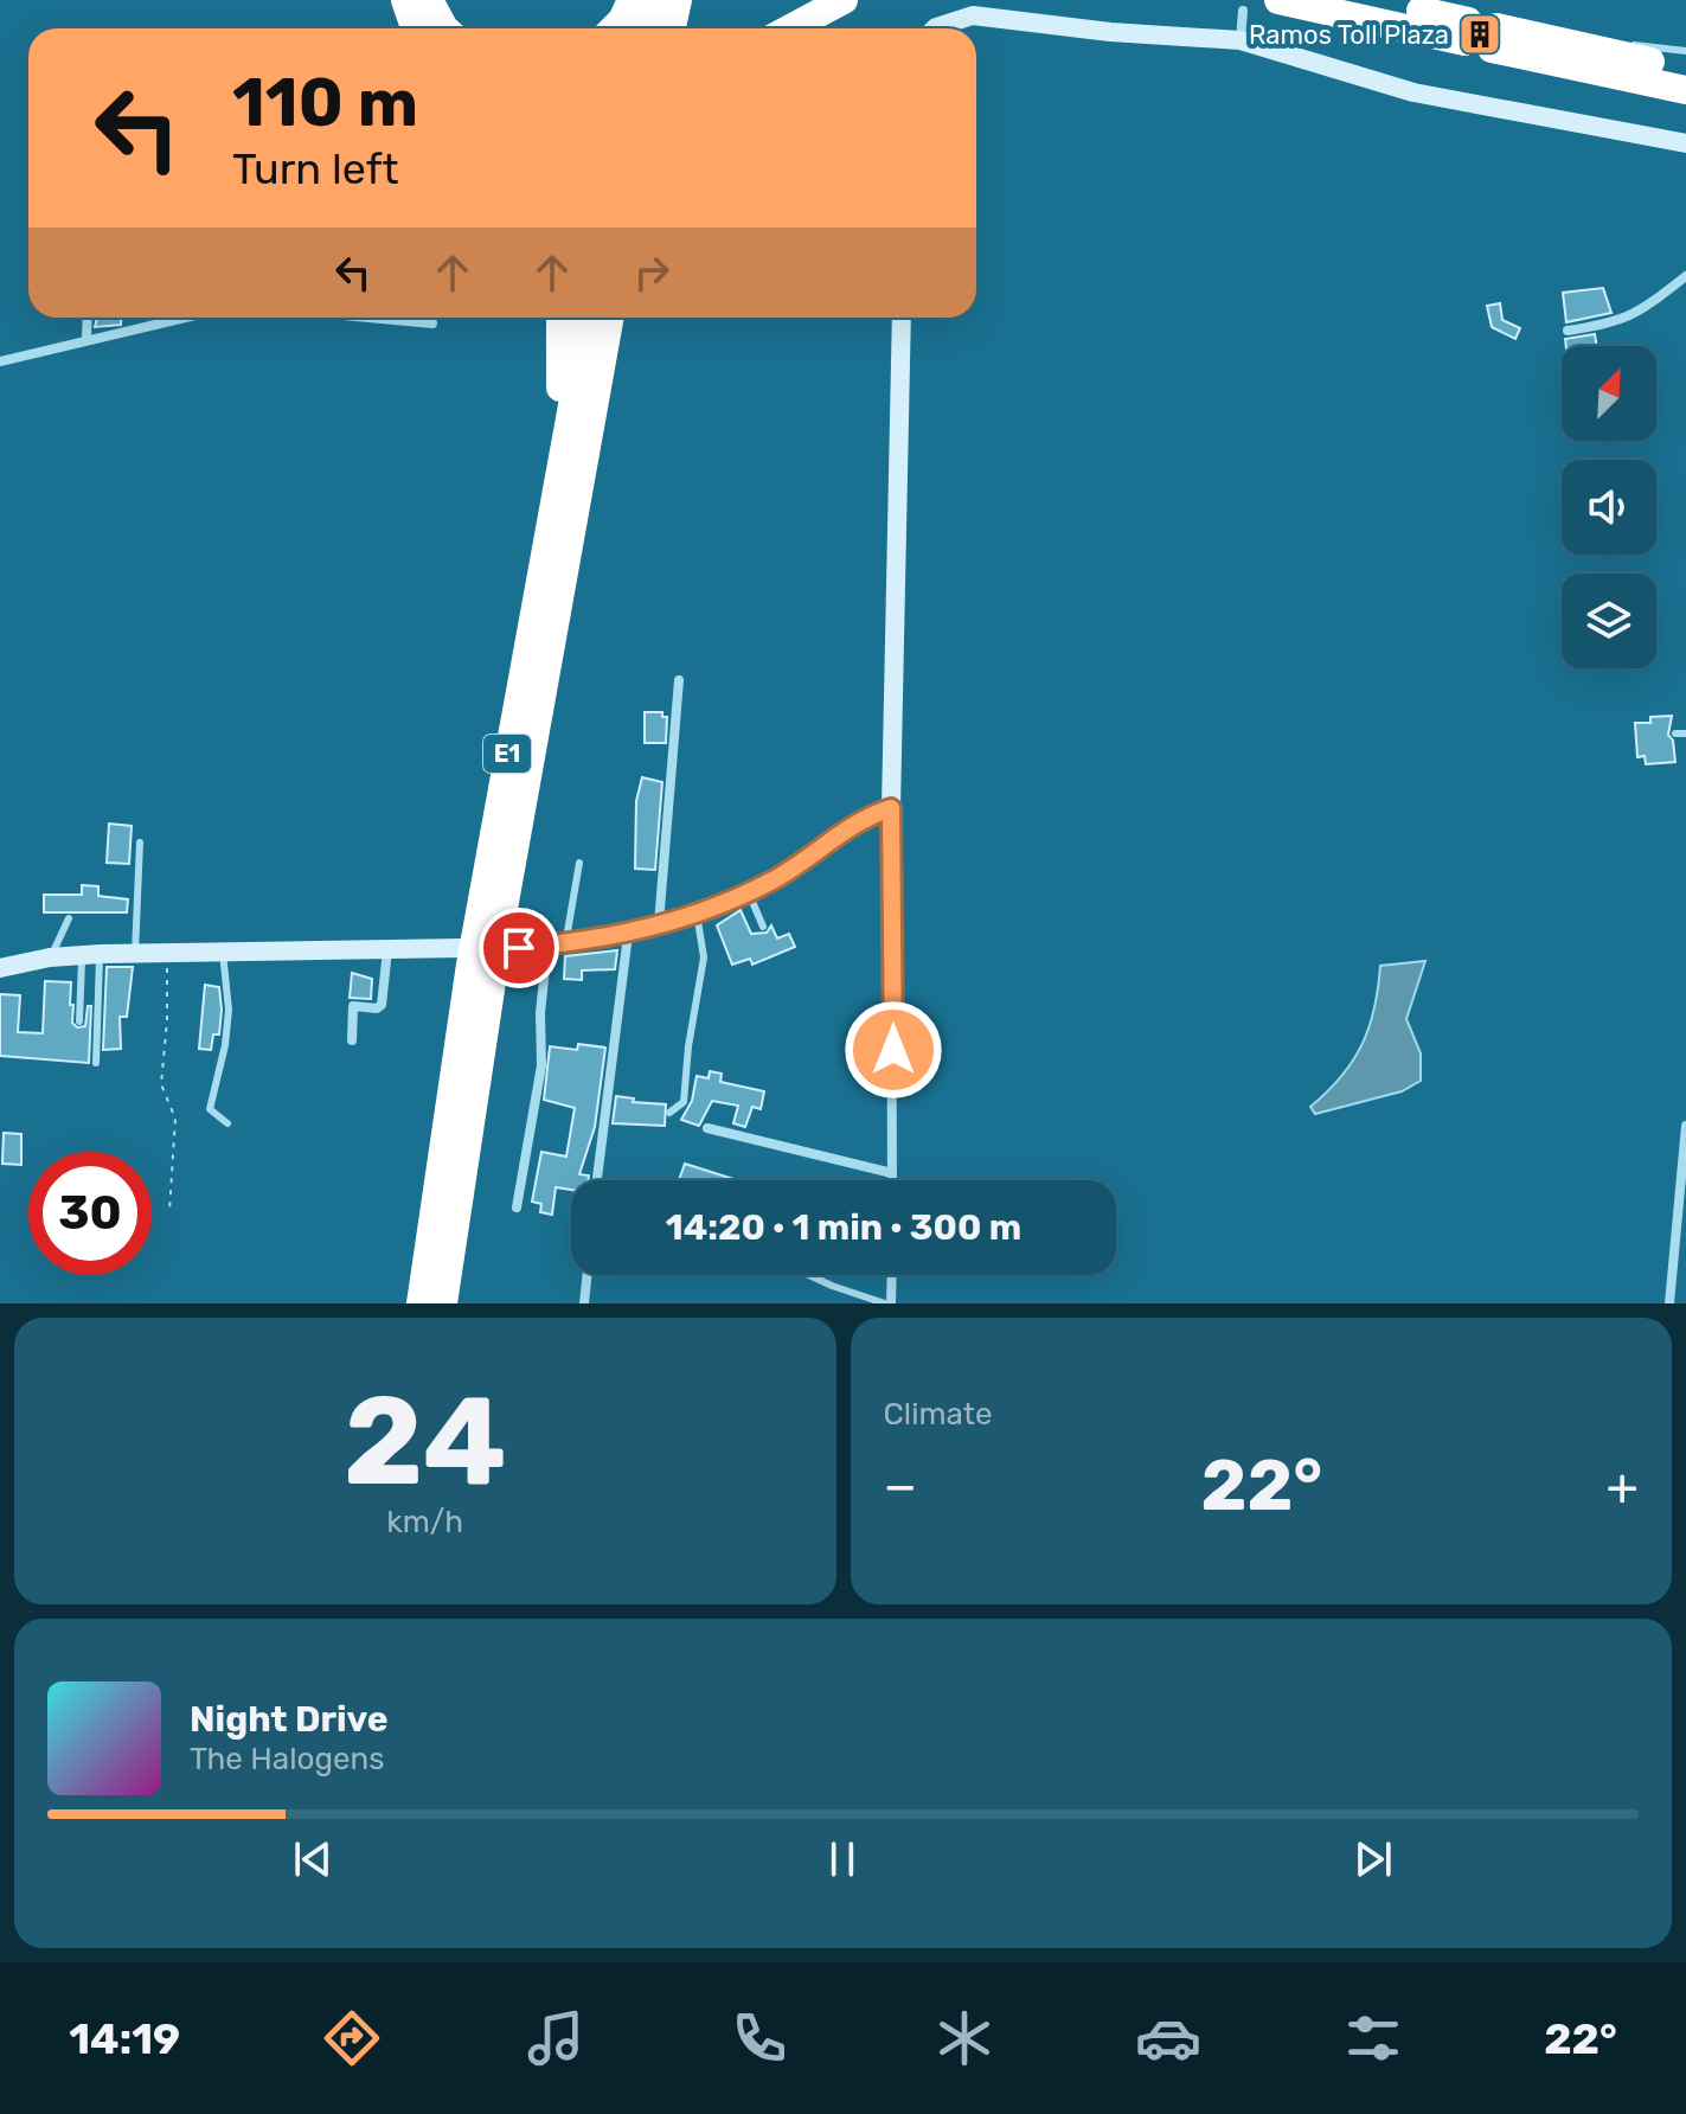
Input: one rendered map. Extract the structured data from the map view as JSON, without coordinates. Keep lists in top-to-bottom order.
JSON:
{
  "streets": {
    "highway": ["E1"]
  },
  "places": {
    "building": ["Ramos Toll Plaza"]
  },
  "north": "top right",
  "page": {
    "turn": ["110 m", "Turn left"],
    "limit": "30",
    "trip": "14:20 · 1 min · 300 m",
    "tile": [
      ["24", "km/h"],
      "Climate"
    ],
    "heat": ["−", "22°", "+"],
    "song": ["Night Drive", "The Halogens"],
    "tabs": ["14:19", "22°"]
  }
}
